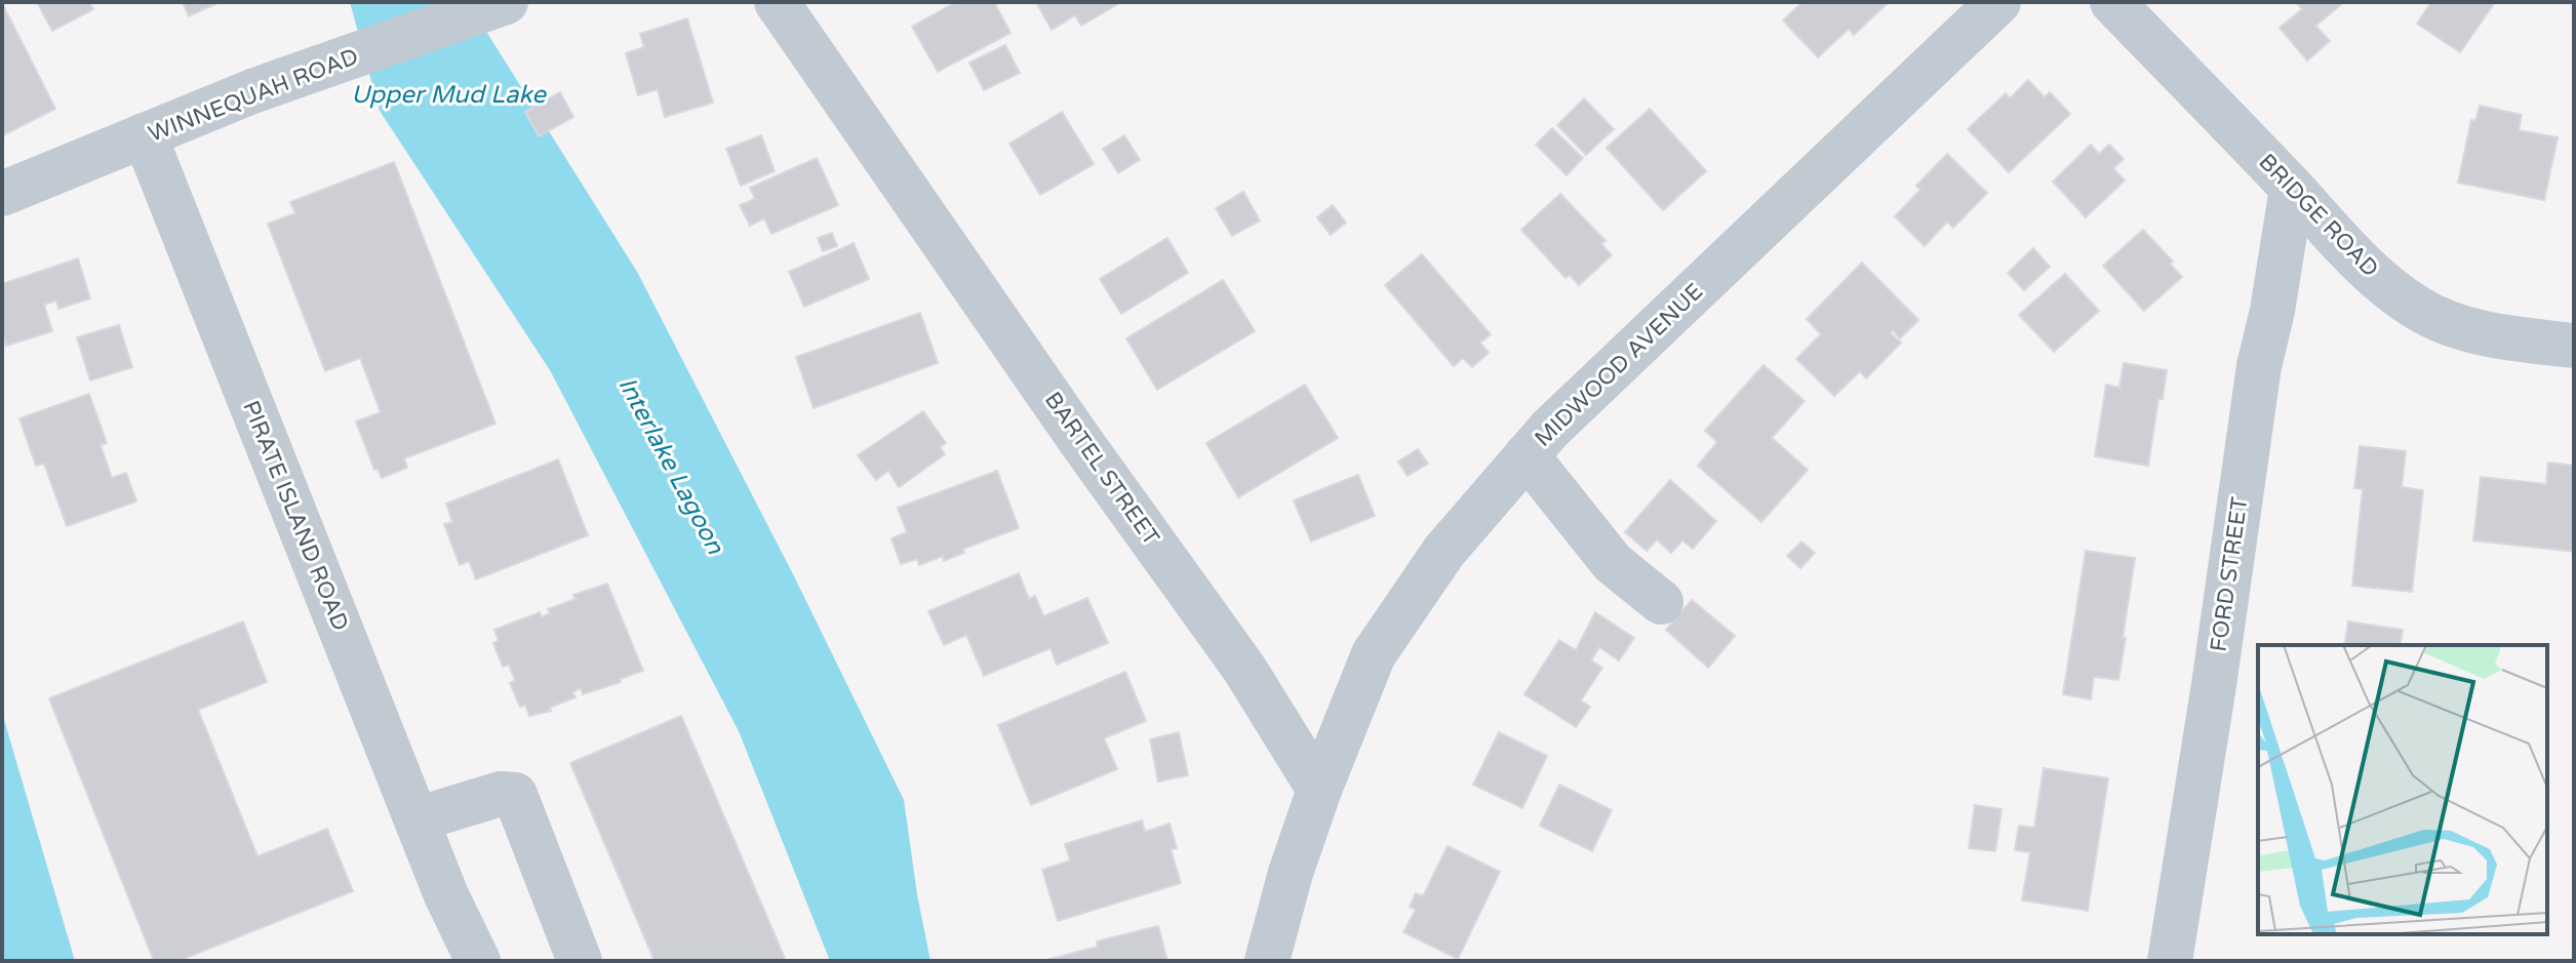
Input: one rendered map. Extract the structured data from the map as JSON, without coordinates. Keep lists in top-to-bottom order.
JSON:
{
  "streets": {
    "street": [
      "WINNEQUAH ROAD",
      "BRIDGE ROAD",
      "MIDWOOD AVENUE",
      "BARTEL STREET",
      "PIRATE ISLAND ROAD",
      "FORD STREET"
    ]
  },
  "crossings": [
    ["WINNEQUAH ROAD", "PIRATE ISLAND ROAD"],
    ["BRIDGE ROAD", "FORD STREET"],
    ["MIDWOOD AVENUE", "BARTEL STREET"]
  ],
  "water": ["Upper Mud Lake", "Interlake Lagoon"]
}
